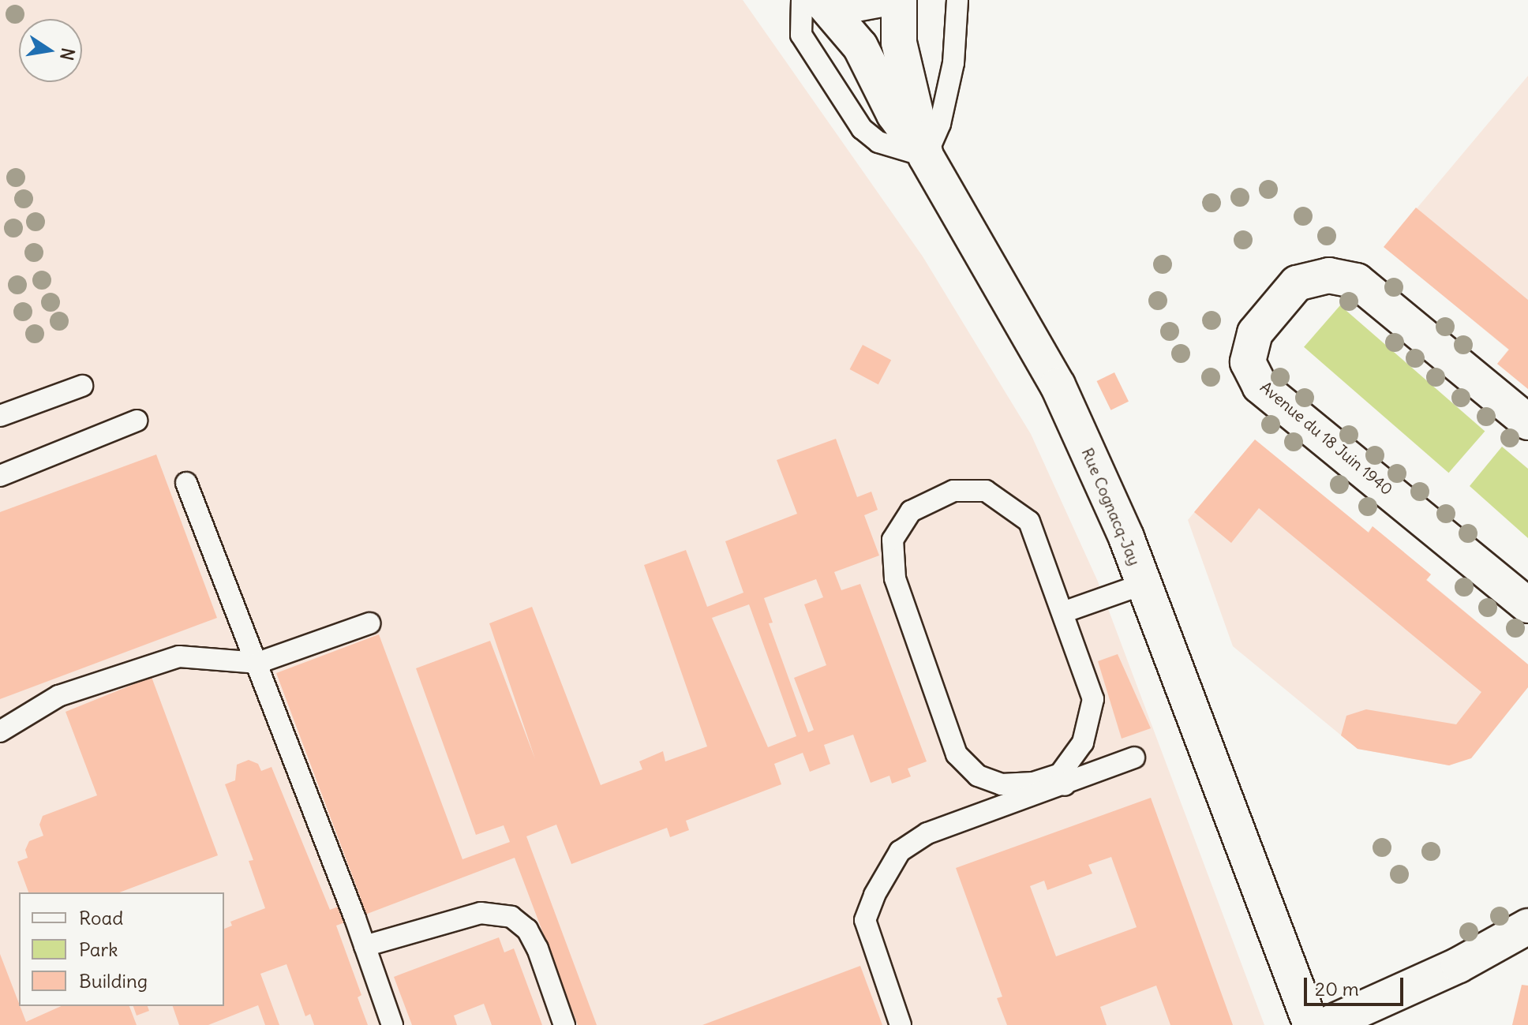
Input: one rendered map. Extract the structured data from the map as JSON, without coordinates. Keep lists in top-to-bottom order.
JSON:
{
  "streets": {
    "street": ["Avenue du 18 Juin 1940", "Rue Cognacq-Jay"]
  },
  "legend": ["Road", "Park", "Building"],
  "scale_bar": "20 m",
  "north": "right"
}
